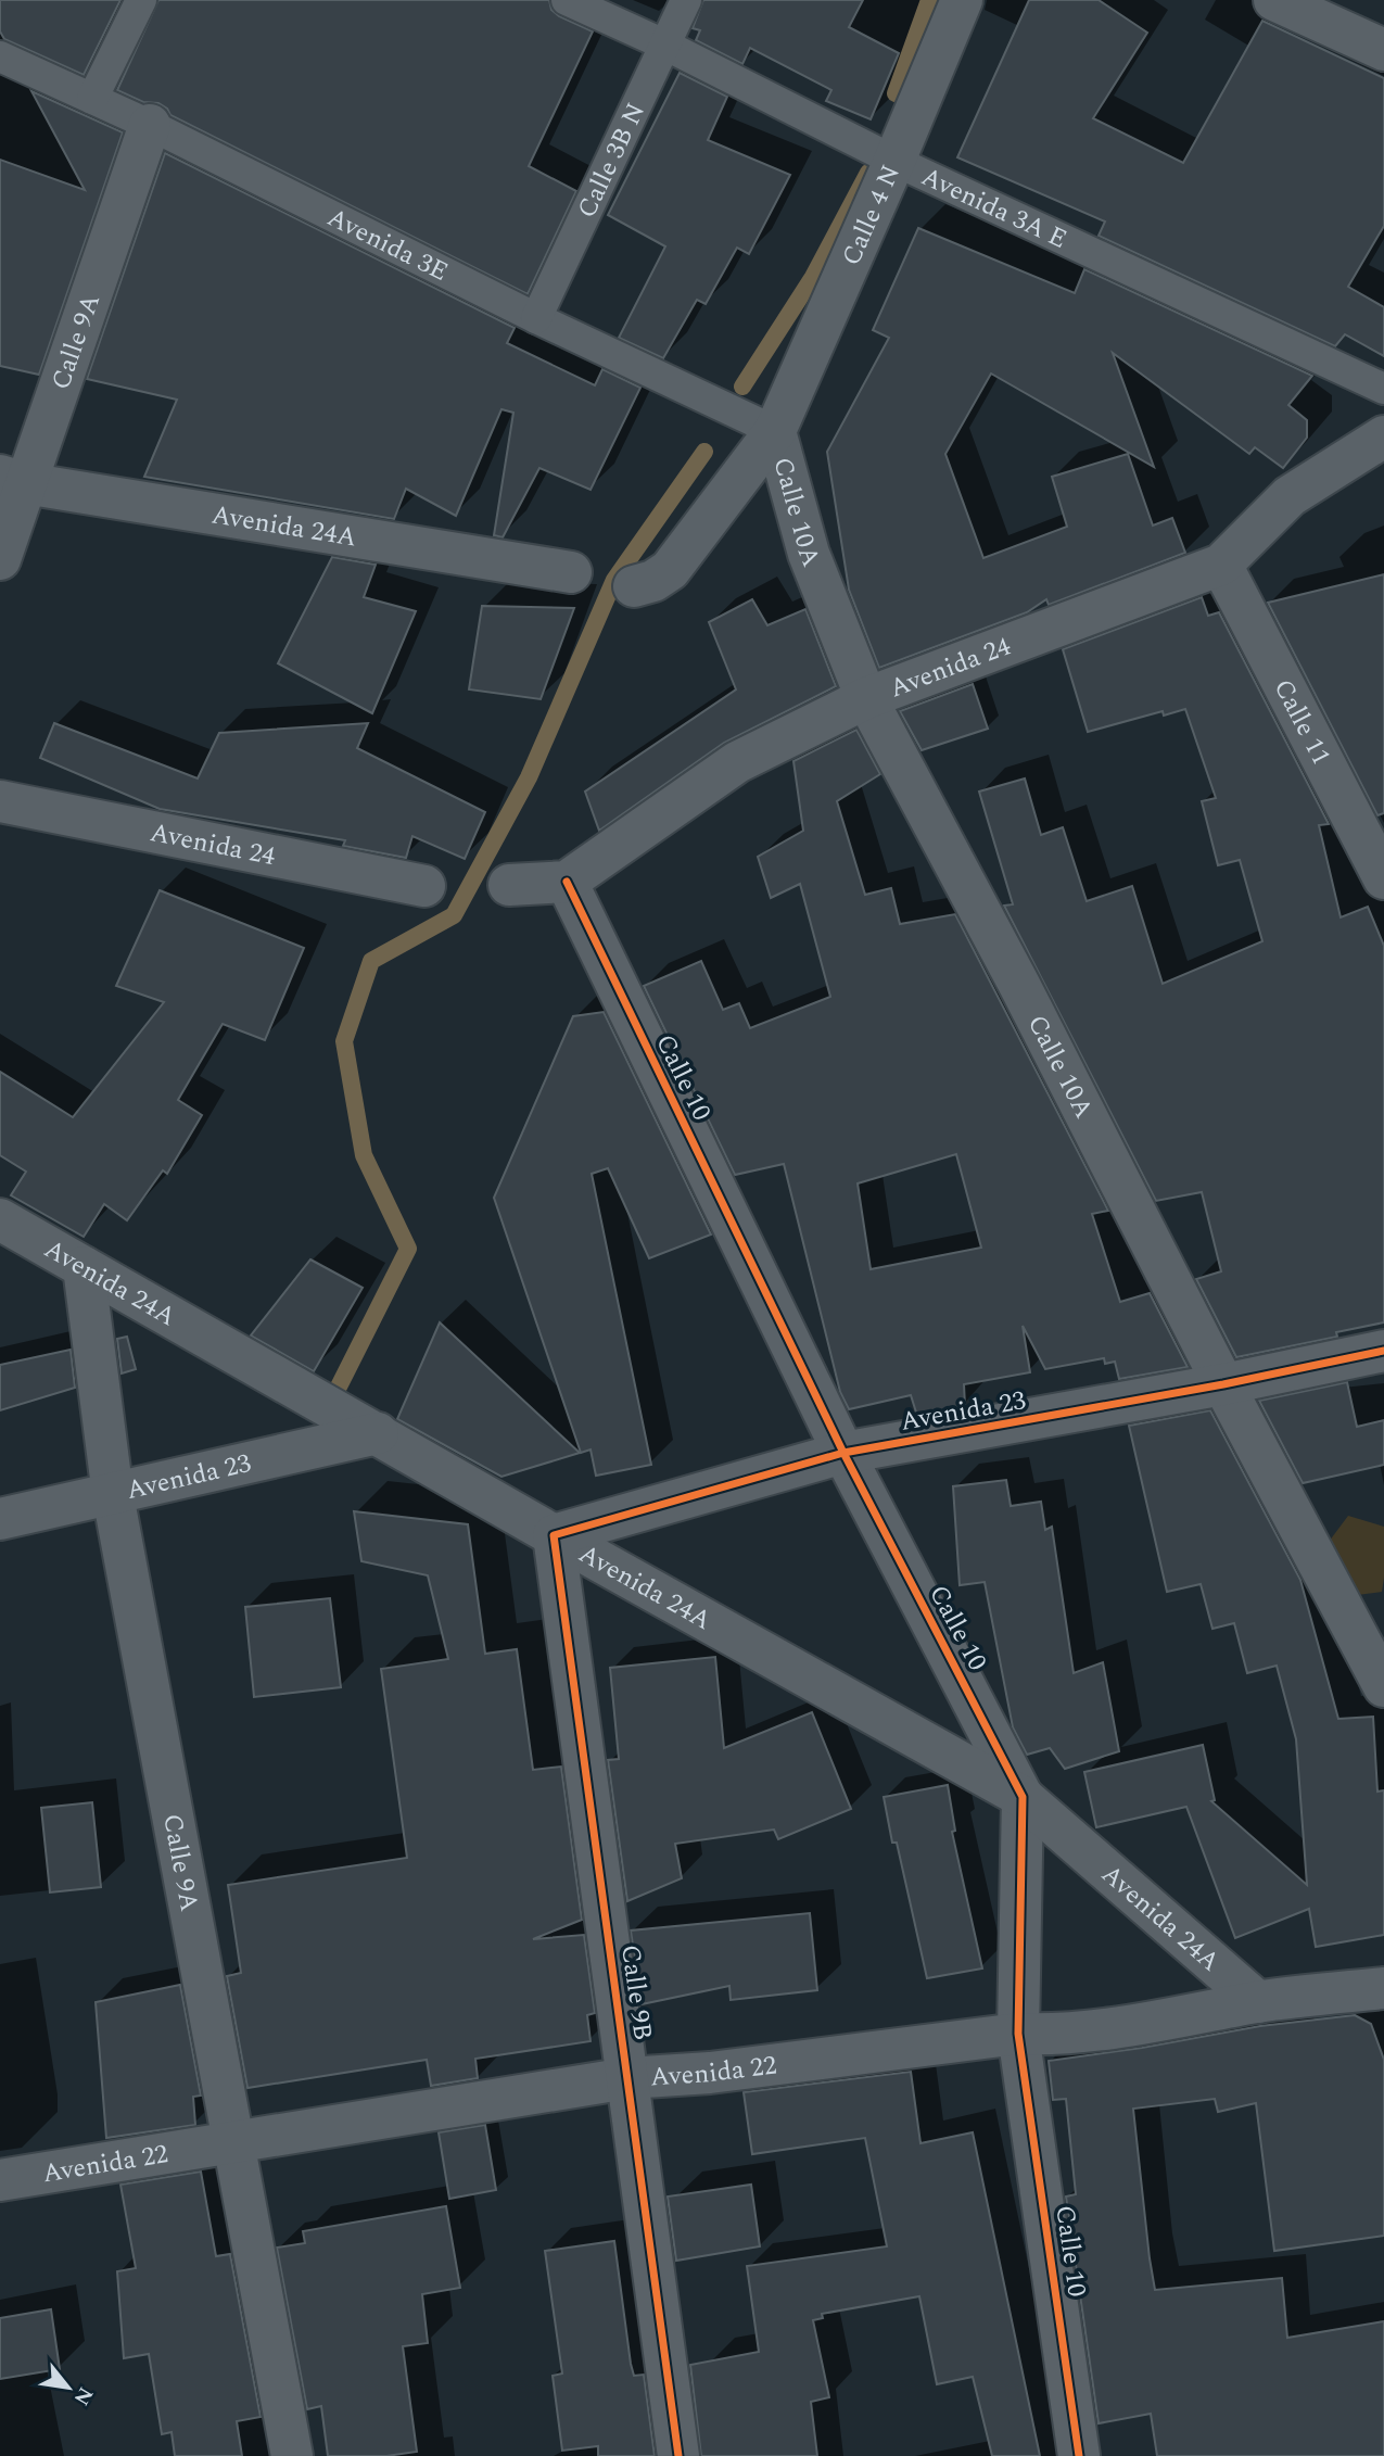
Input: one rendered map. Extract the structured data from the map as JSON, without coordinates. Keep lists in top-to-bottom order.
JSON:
{
  "streets": {
    "street": [
      "Calle 4 N",
      "Calle 9A",
      "Calle 10A",
      "Avenida 24A",
      "Avenida 24",
      "Calle 11",
      "Calle 10",
      "Avenida 23",
      "Calle 9B",
      "Avenida 22"
    ],
    "lane": ["Calle 3B N", "Avenida 3A E", "Avenida 3E"]
  },
  "crossings": [
    ["Calle 3B N", "Avenida 3A E"],
    ["Calle 3B N", "Avenida 3E"],
    ["Avenida 3A E", "Calle 4 N"],
    ["Calle 4 N", "Avenida 3E"],
    ["Calle 4 N", "Calle 10A"],
    ["Avenida 3E", "Calle 9A"],
    ["Avenida 3E", "Calle 10A"],
    ["Calle 9A", "Avenida 24A"],
    ["Calle 9A", "Avenida 23"],
    ["Calle 9A", "Avenida 22"],
    ["Calle 10A", "Avenida 24"],
    ["Calle 10A", "Avenida 23"],
    ["Avenida 24A", "Calle 10"],
    ["Avenida 24A", "Avenida 23"],
    ["Avenida 24A", "Calle 9B"],
    ["Avenida 24A", "Avenida 22"],
    ["Avenida 24", "Calle 11"],
    ["Avenida 24", "Calle 10"],
    ["Calle 10", "Avenida 23"],
    ["Calle 10", "Avenida 22"],
    ["Avenida 23", "Calle 9B"],
    ["Calle 9B", "Avenida 22"]
  ],
  "north": "bottom right"
}
